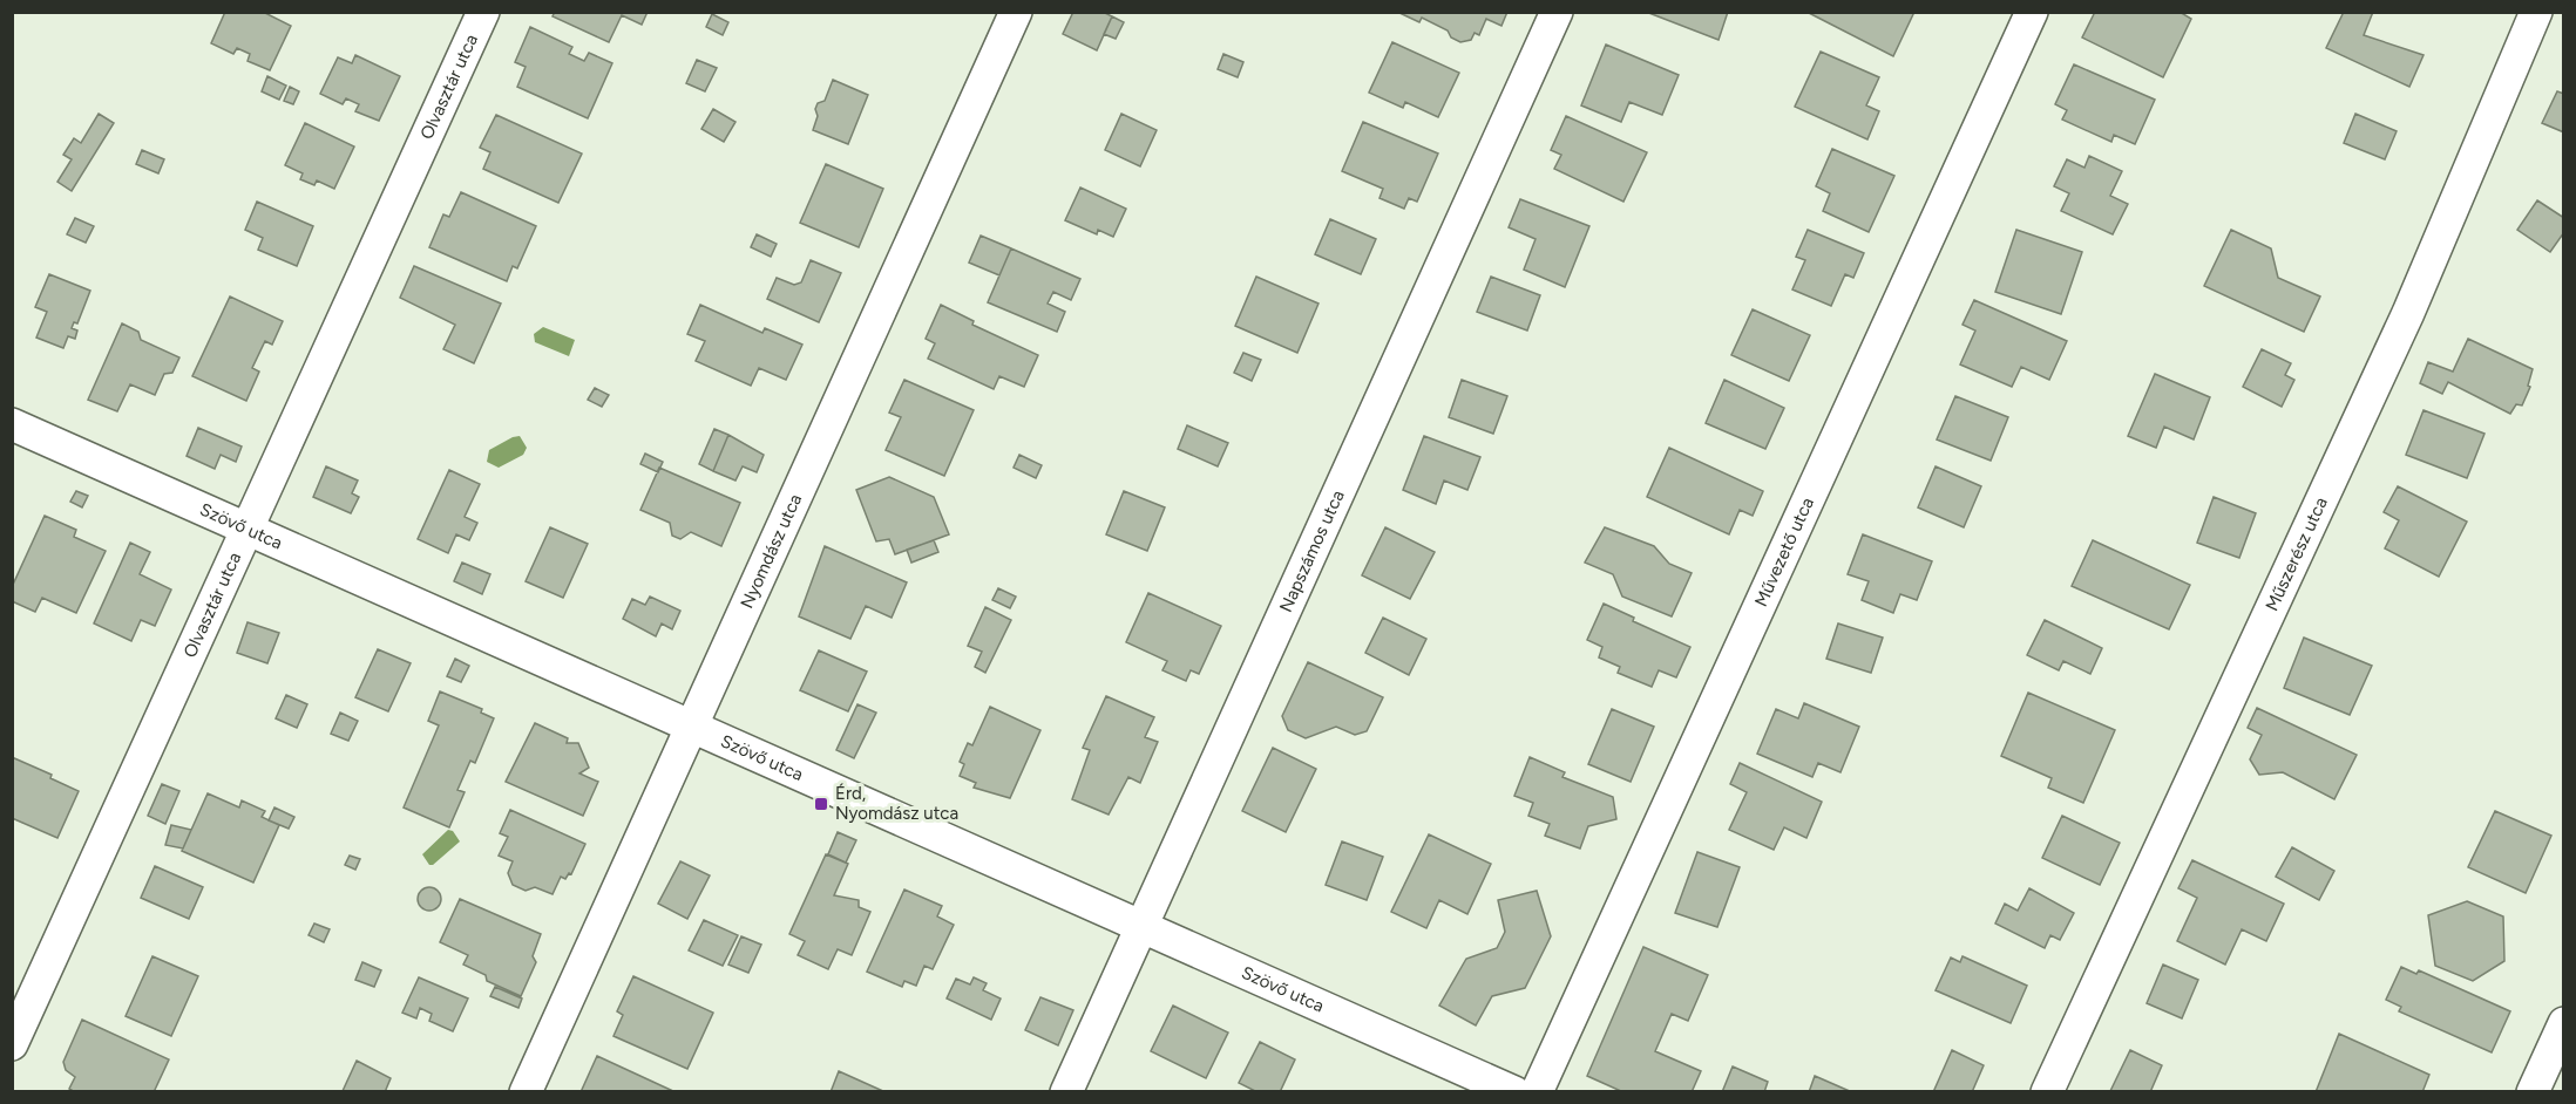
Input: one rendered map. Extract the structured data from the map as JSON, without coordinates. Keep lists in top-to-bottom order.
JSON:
{
  "streets": {
    "street": [
      "Olvasztár utca",
      "Szövő utca",
      "Nyomdász utca",
      "Napszámos utca",
      "Művezető utca",
      "Műszerész utca"
    ]
  },
  "crossings": [
    ["Olvasztár utca", "Szövő utca"],
    ["Szövő utca", "Nyomdász utca"],
    ["Szövő utca", "Napszámos utca"]
  ],
  "places": {
    "transit": ["Érd, Nyomdász utca"]
  }
}
